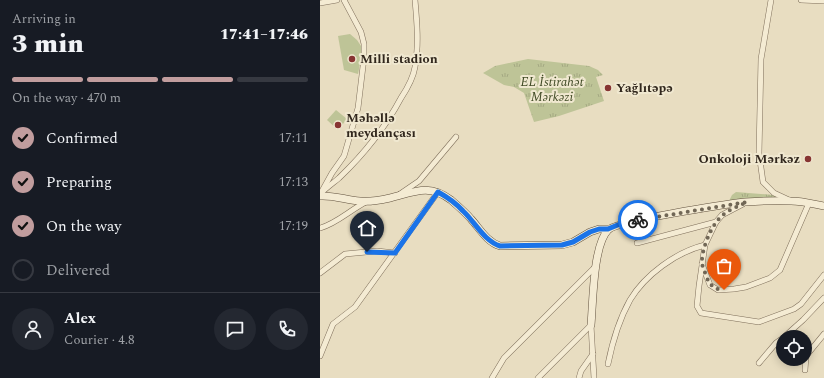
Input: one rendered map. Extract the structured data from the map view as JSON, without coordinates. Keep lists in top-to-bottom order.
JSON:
{
  "parks": ["EL İstirahət Mərkəzi"],
  "places": [
    "Milli stadion",
    "Yağlıtəpə",
    "Məhəllə meydançası",
    "Onkoloji Mərkəz"
  ],
  "page": {
    "heading": ["3 min", "Arriving in", "17:41–17:46"],
    "panel": ["Alex", "Courier · 4.8"],
    "bar": "On the way · 470 m",
    "list": [
      ["Confirmed", "17:11"],
      ["Preparing", "17:13"],
      ["On the way", "17:19"],
      "Delivered"
    ]
  }
}
